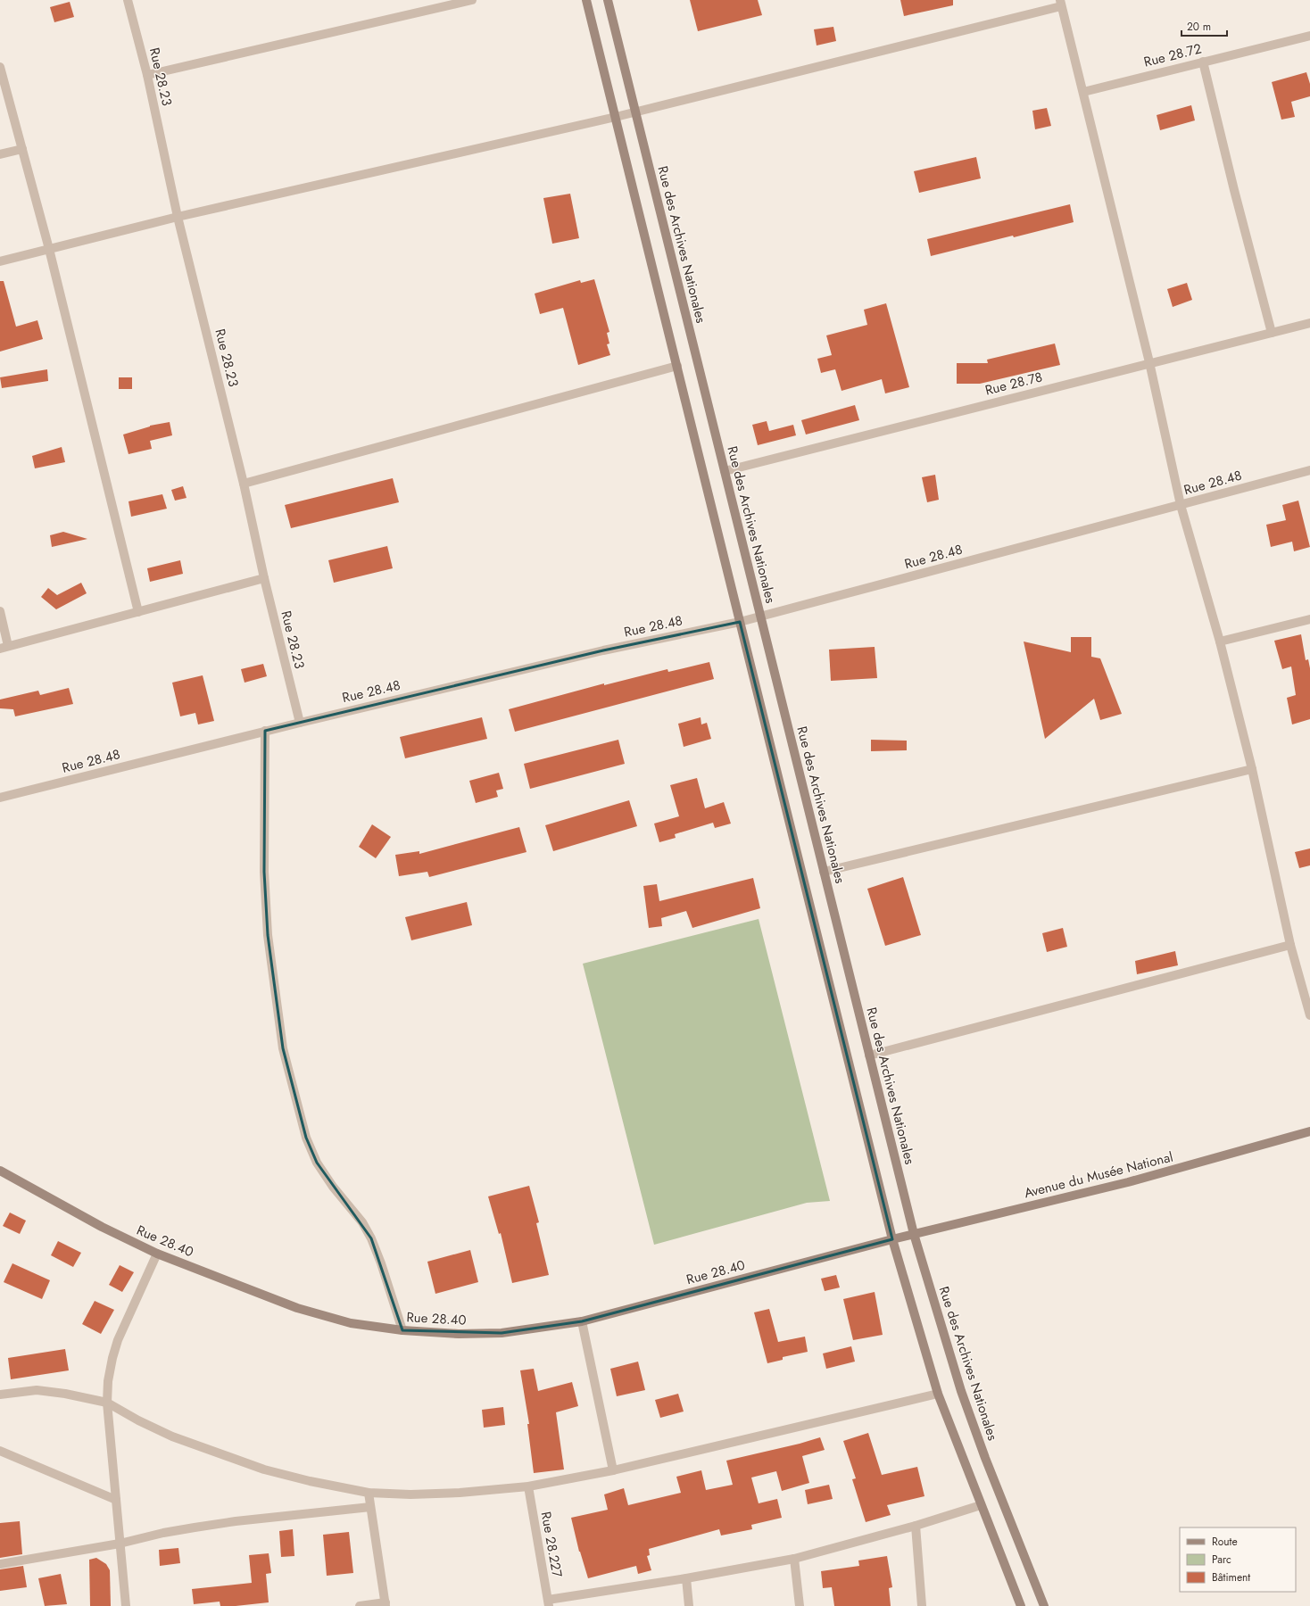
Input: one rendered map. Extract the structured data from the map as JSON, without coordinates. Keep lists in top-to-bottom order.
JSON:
{
  "streets": {
    "street": [
      "Rue 28.72",
      "Rue 28.23",
      "Rue des Archives Nationales",
      "Rue 28.78",
      "Rue 28.48",
      "Avenue du Musée National",
      "Rue 28.40",
      "Rue 28.227"
    ]
  },
  "crossings": [
    ["Rue 28.23", "Rue 28.48"],
    ["Rue des Archives Nationales", "Rue 28.78"],
    ["Rue des Archives Nationales", "Rue 28.48"],
    ["Rue des Archives Nationales", "Avenue du Musée National"],
    ["Avenue du Musée National", "Rue 28.40"]
  ],
  "legend": ["Route", "Parc", "Bâtiment"],
  "scale_bar": "20 m"
}
